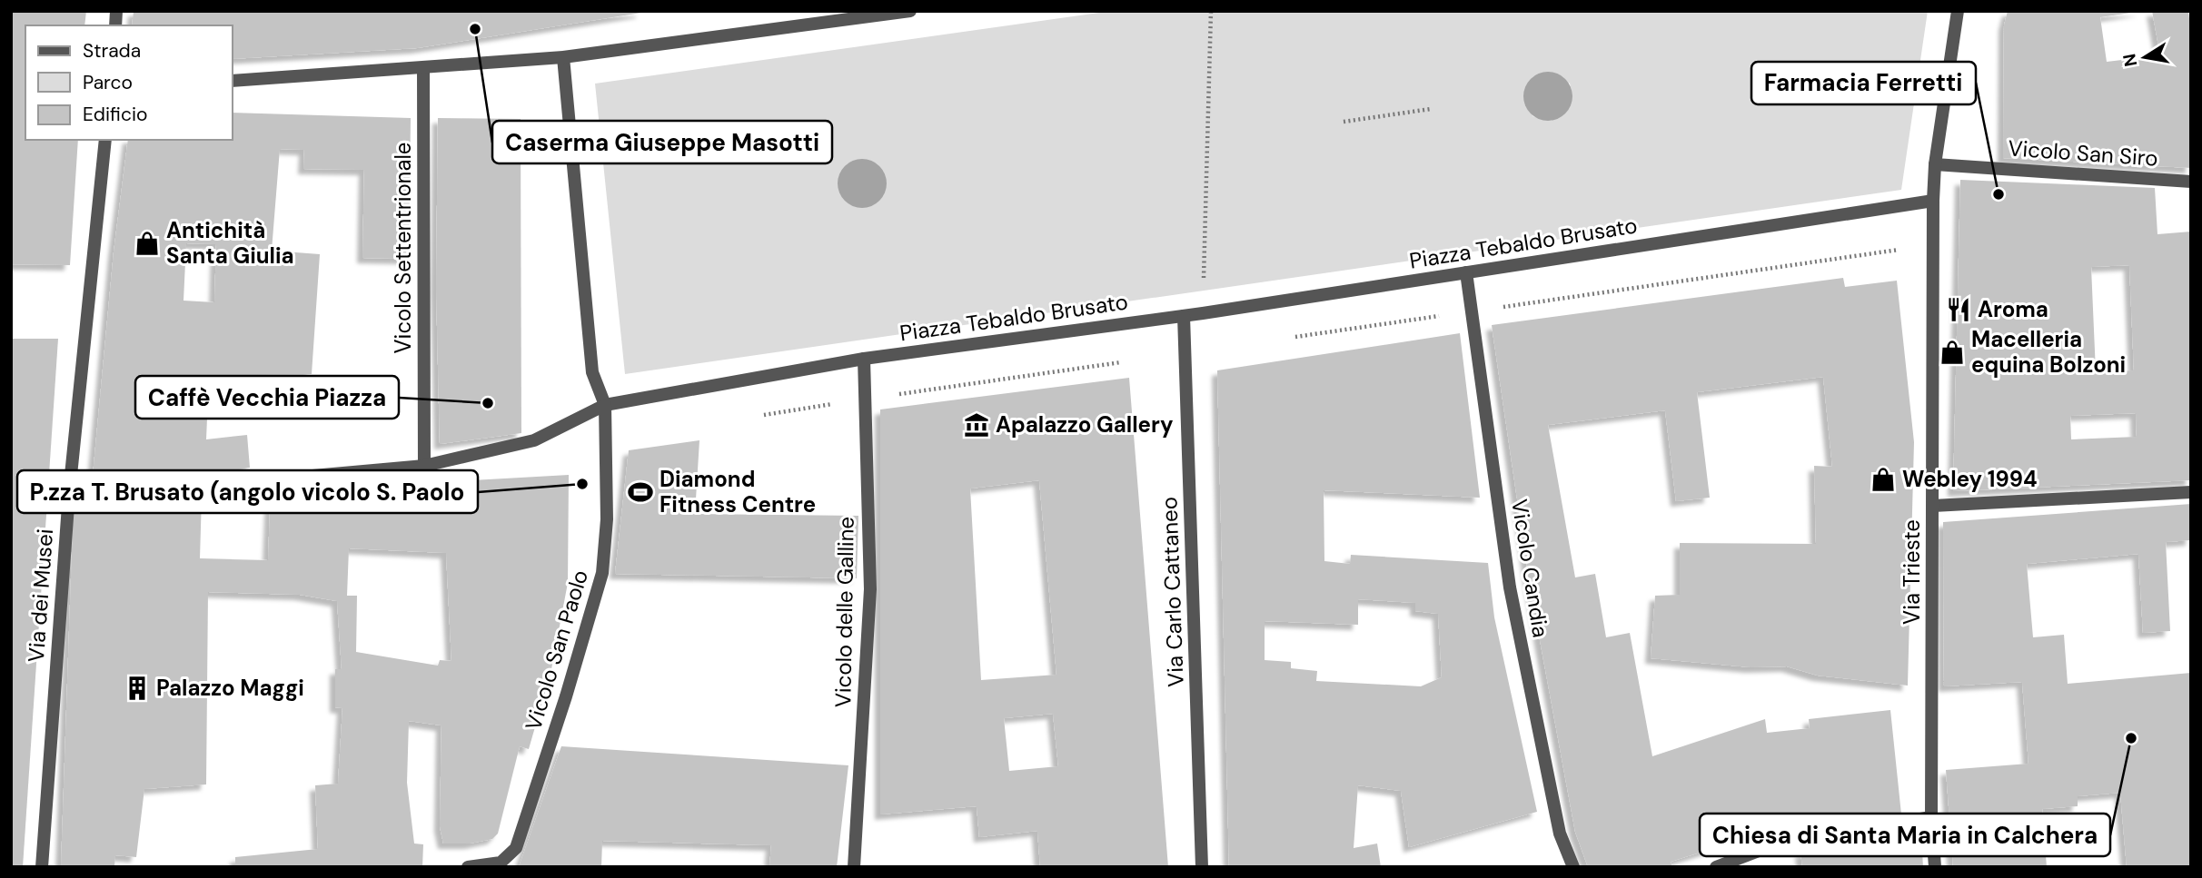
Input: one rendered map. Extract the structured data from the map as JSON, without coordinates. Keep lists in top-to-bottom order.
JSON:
{
  "streets": {
    "street": [
      "Vicolo San Siro",
      "Piazza Tebaldo Brusato",
      "Vicolo Settentrionale",
      "Vicolo Candia",
      "Via Trieste",
      "Via Carlo Cattaneo",
      "Via dei Musei",
      "Vicolo delle Galline",
      "Vicolo San Paolo"
    ]
  },
  "crossings": [
    ["Piazza Tebaldo Brusato", "Vicolo Candia"],
    ["Piazza Tebaldo Brusato", "Via Trieste"],
    ["Piazza Tebaldo Brusato", "Via Carlo Cattaneo"],
    ["Piazza Tebaldo Brusato", "Vicolo delle Galline"],
    ["Piazza Tebaldo Brusato", "Vicolo San Paolo"]
  ],
  "places": {
    "other": [
      "Caserma Giuseppe Masotti",
      "Farmacia Ferretti",
      "Caffè Vecchia Piazza",
      "P.zza T. Brusato (angolo vicolo S. Paolo",
      "Chiesa di Santa Maria in Calchera"
    ],
    "shop": ["Antichità Santa Giulia", "Macelleria equina Bolzoni", "Webley 1994"],
    "restaurant": ["Aroma"],
    "museum": ["Apalazzo Gallery"],
    "sports": ["Diamond Fitness Centre"],
    "building": ["Palazzo Maggi"]
  },
  "legend": ["Strada", "Parco", "Edificio"],
  "north": "left"
}
